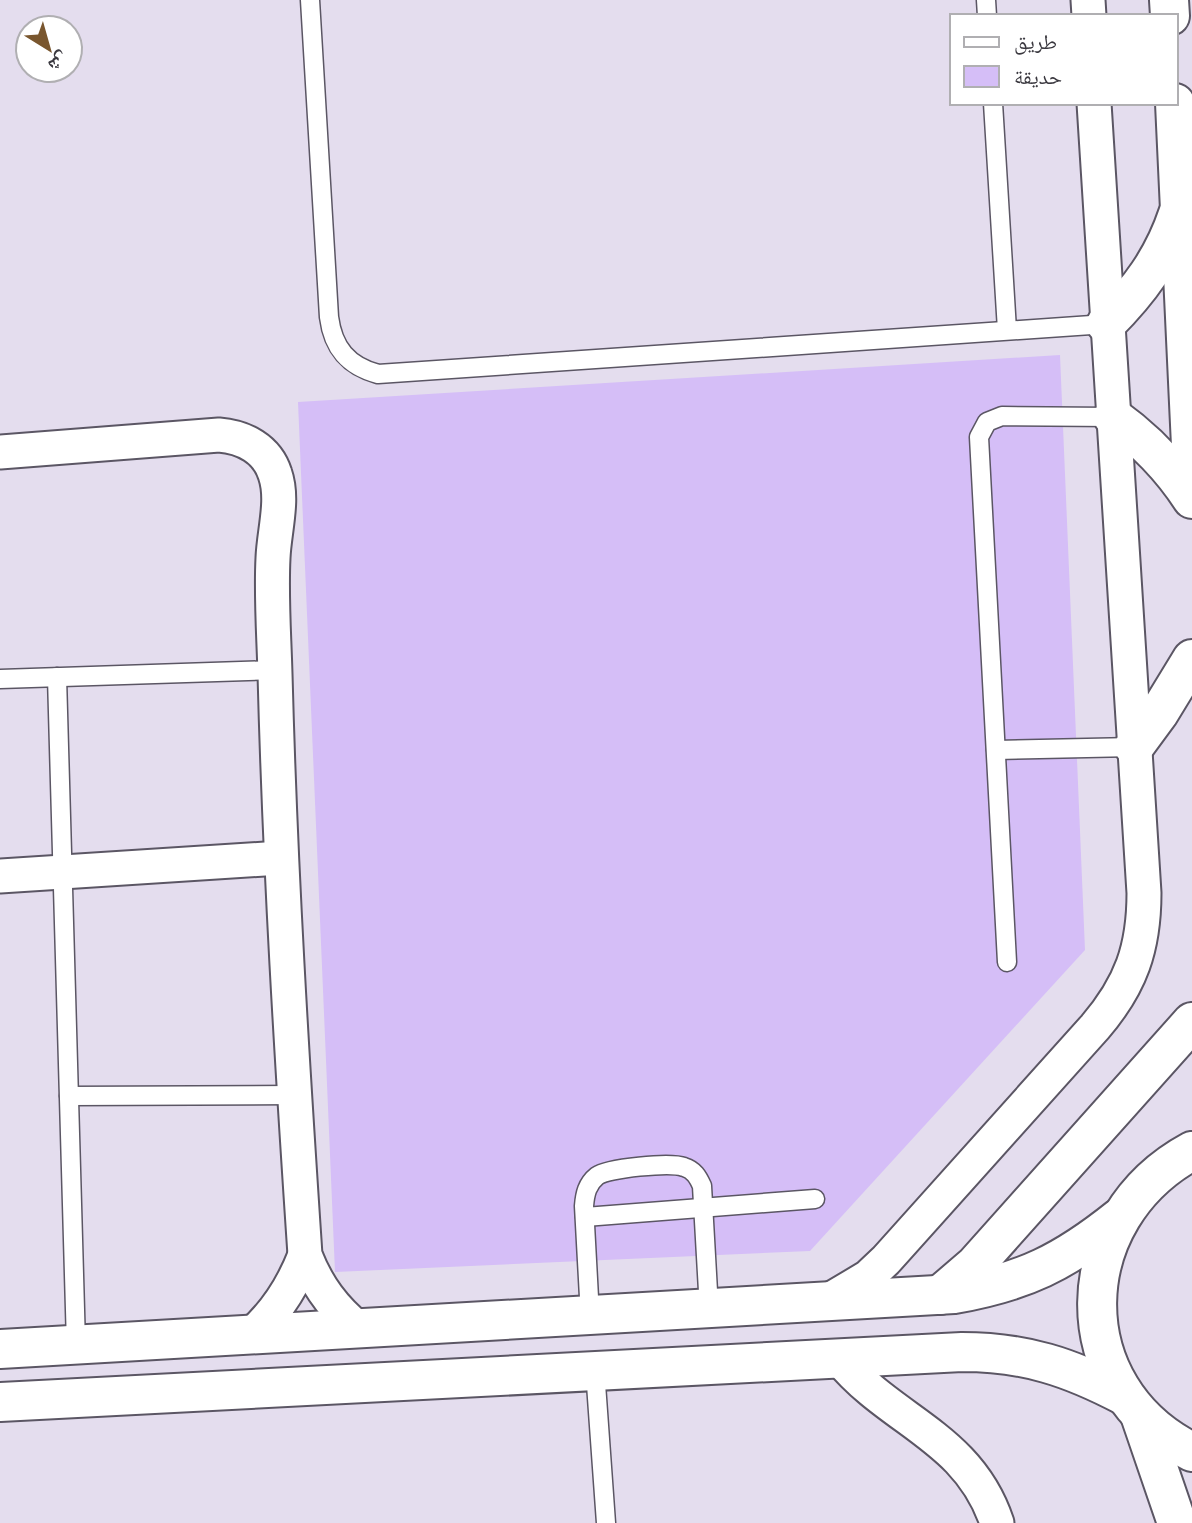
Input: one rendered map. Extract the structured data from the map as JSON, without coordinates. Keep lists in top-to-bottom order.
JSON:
{
  "legend": ["طريق", "حديقة"],
  "north": "bottom right"
}
